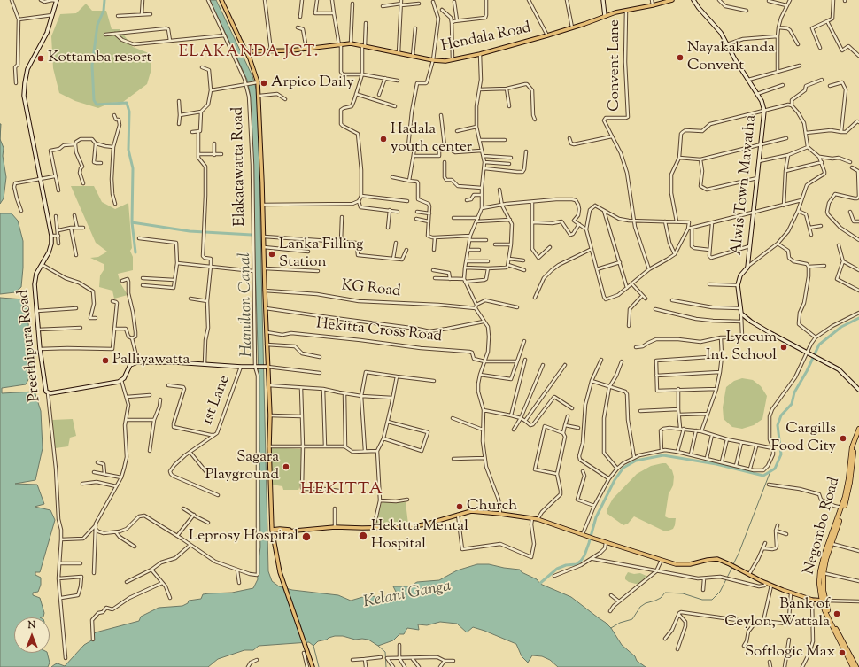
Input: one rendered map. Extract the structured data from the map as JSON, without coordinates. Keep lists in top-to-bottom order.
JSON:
{
  "streets": {
    "highway": ["Negombo Road"],
    "main road": ["Hendala Road"],
    "street": [
      "Convent Lane",
      "Elakatawatta Road",
      "Alwis Town Mawatha",
      "KG Road",
      "Hekitta Cross Road",
      "Preethipura Road",
      "1st Lane"
    ]
  },
  "crossings": [
    ["Hendala Road", "Convent Lane"]
  ],
  "districts": ["ELAKANDA JCT.", "HEKITTA"],
  "water": ["Hamilton Canal", "Kelani Ganga"],
  "places": [
    "Nayakakanda Convent",
    "Kottamba resort",
    "Arpico Daily",
    "Hadala youth center",
    "Lanka Filling Station",
    "Lyceum Int. School",
    "Palliyawatta",
    "Cargills Food City",
    "Sagara Playground",
    "Church",
    "Hekitta Mental Hospital",
    "Leprosy Hospital",
    "Bank of Ceylon, Wattala",
    "Softlogic Max"
  ],
  "north": "top"
}
